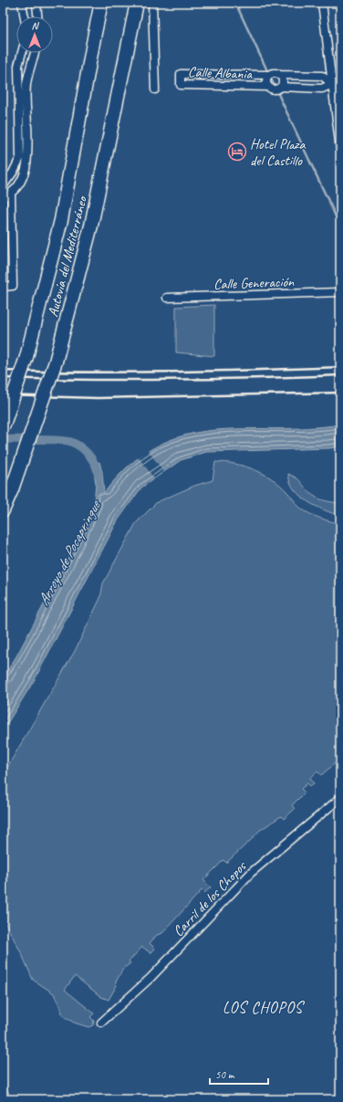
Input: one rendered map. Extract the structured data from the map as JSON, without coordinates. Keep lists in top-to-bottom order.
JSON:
{
  "streets": {
    "highway": ["Autovía del Mediterráneo"],
    "street": ["Calle Albania", "Calle Generación", "Carril de los Chopos"]
  },
  "districts": ["LOS CHOPOS"],
  "water": ["Arroyo de Pocapringue"],
  "places": {
    "hotel": ["Hotel Plaza del Castillo"]
  },
  "scale_bar": "50 m",
  "north": "top"
}
